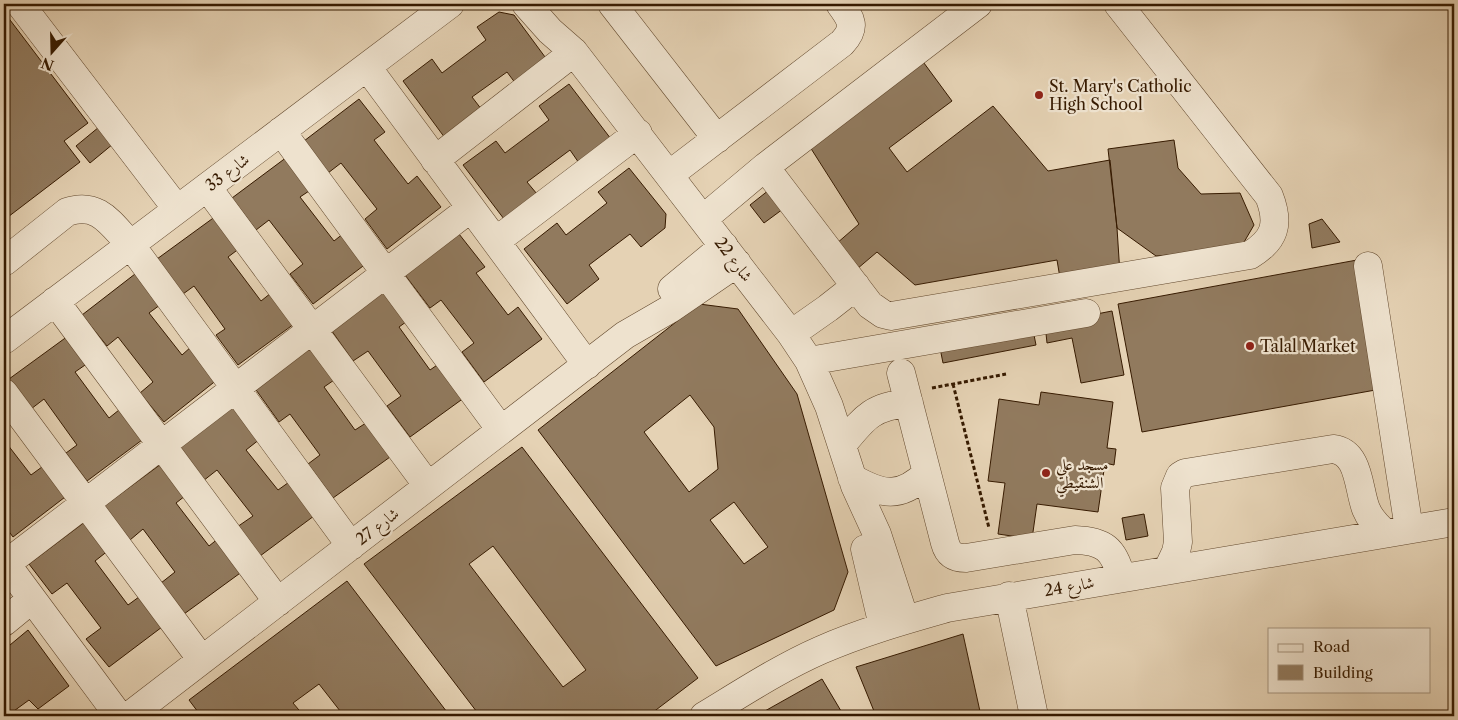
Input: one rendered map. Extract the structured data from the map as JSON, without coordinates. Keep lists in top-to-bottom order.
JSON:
{
  "streets": {
    "street": [
      "شارع 33",
      "شارع 22",
      "شارع 27",
      "شارع 24"
    ]
  },
  "crossings": [
    ["شارع 22", "شارع 27"],
    ["شارع 22", "شارع 24"]
  ],
  "places": ["St. Mary's Catholic High School", "Talal Market", "مسجد علي الشنقيطي"],
  "legend": ["Road", "Building"],
  "north": "bottom"
}
